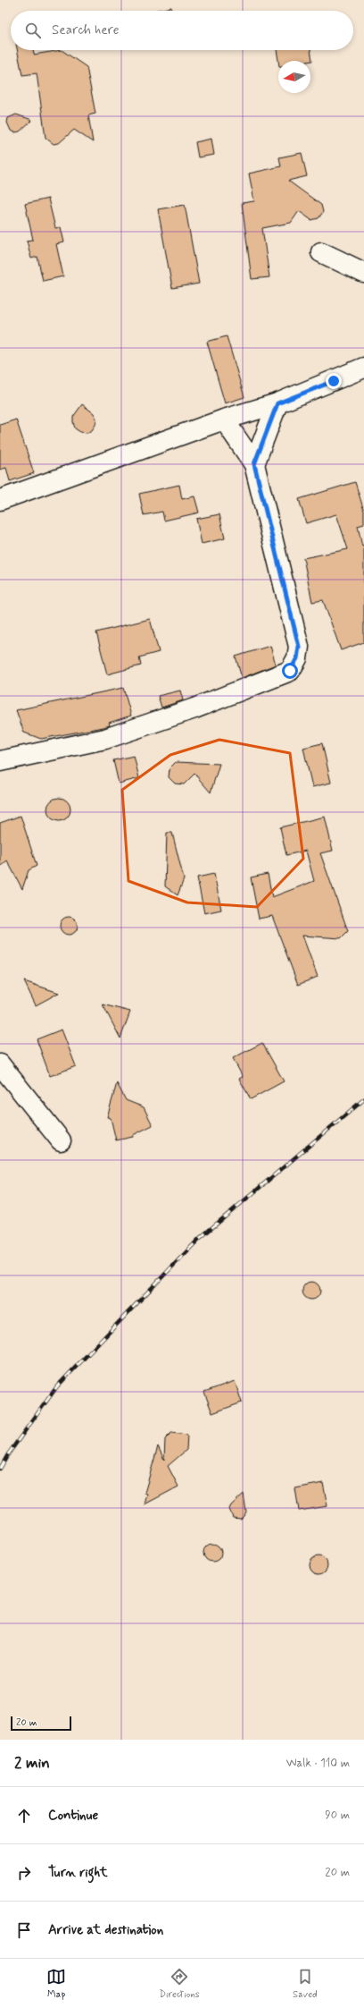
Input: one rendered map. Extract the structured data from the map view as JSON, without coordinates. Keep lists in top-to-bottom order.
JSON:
{
  "scale_bar": "20 m",
  "north": "left",
  "page": {
    "search": "Search here",
    "scale": "20 m",
    "heading": ["2 min", "Walk · 110 m"],
    "list": [
      ["Continue", "90 m"],
      ["Turn right", "20 m"],
      "Arrive at destination"
    ],
    "nav": ["Map", "Directions", "Saved"]
  }
}
